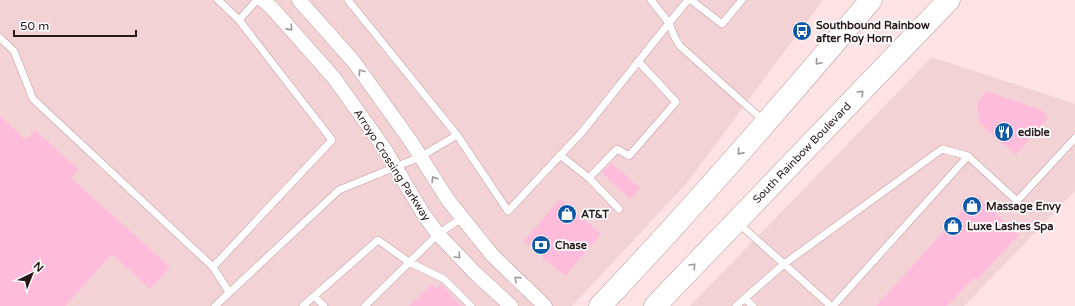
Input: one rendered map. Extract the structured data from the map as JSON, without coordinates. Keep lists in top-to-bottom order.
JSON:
{
  "streets": {
    "main road": ["South Rainbow Boulevard"],
    "street": ["Arroyo Crossing Parkway"]
  },
  "places": {
    "bus stop": ["Southbound Rainbow after Roy Horn"],
    "restaurant": ["edible"],
    "shop": ["Massage Envy", "AT&T", "Luxe Lashes Spa"],
    "bank": ["Chase"]
  },
  "scale_bar": "50 m",
  "north": "top right"
}
